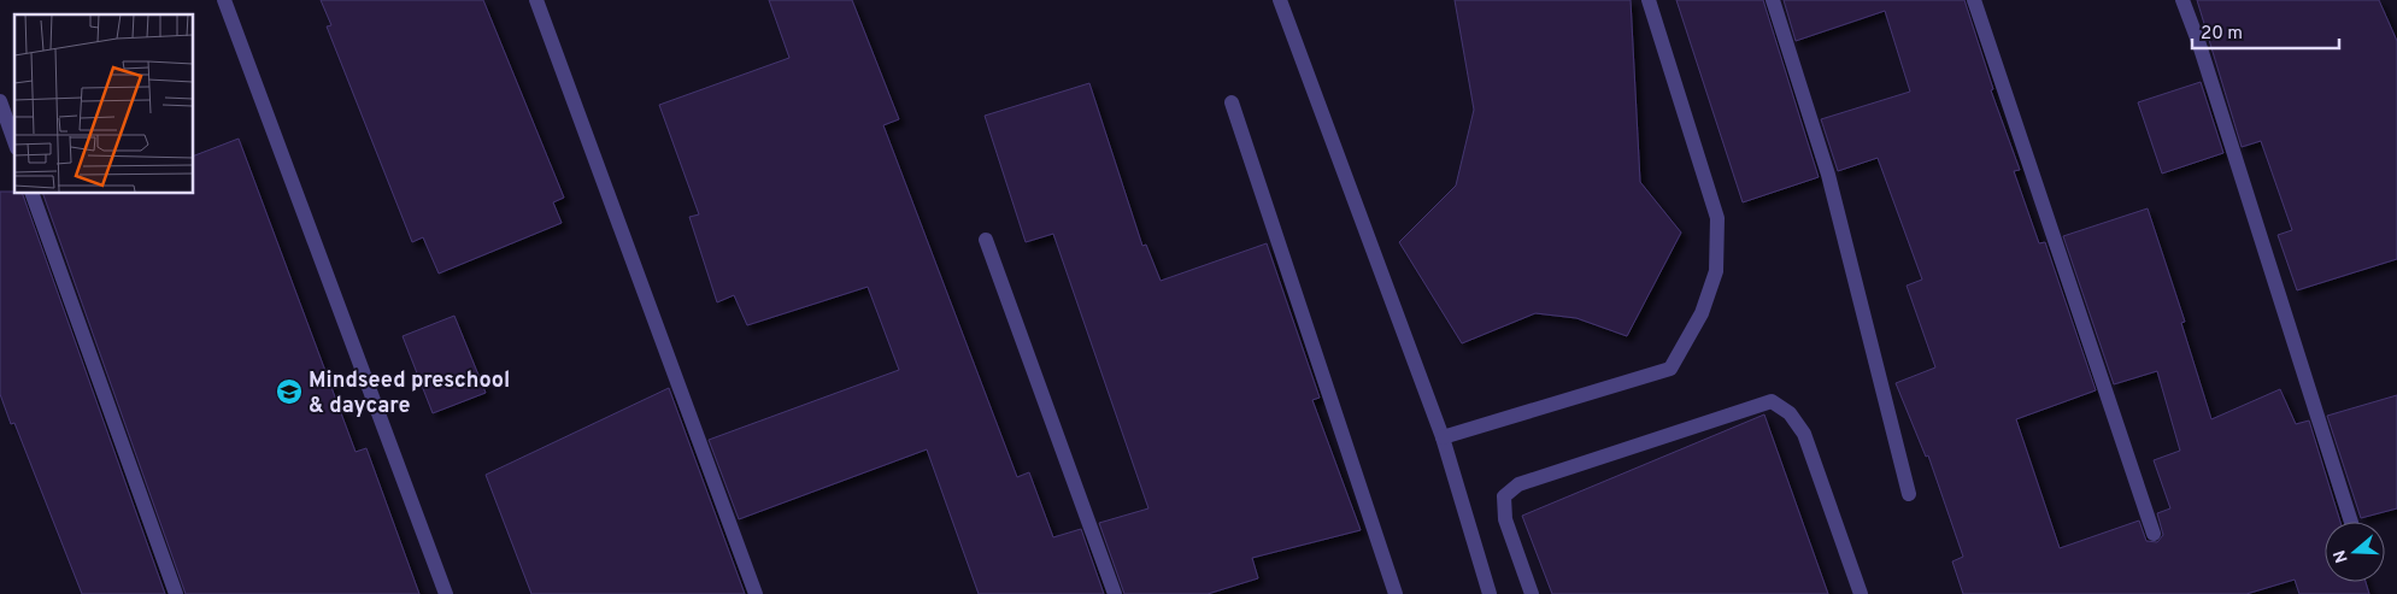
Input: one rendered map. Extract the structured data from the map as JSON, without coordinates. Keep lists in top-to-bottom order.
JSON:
{
  "places": {
    "school or university": ["Mindseed preschool & daycare"]
  },
  "scale_bar": "20 m",
  "north": "left"
}
